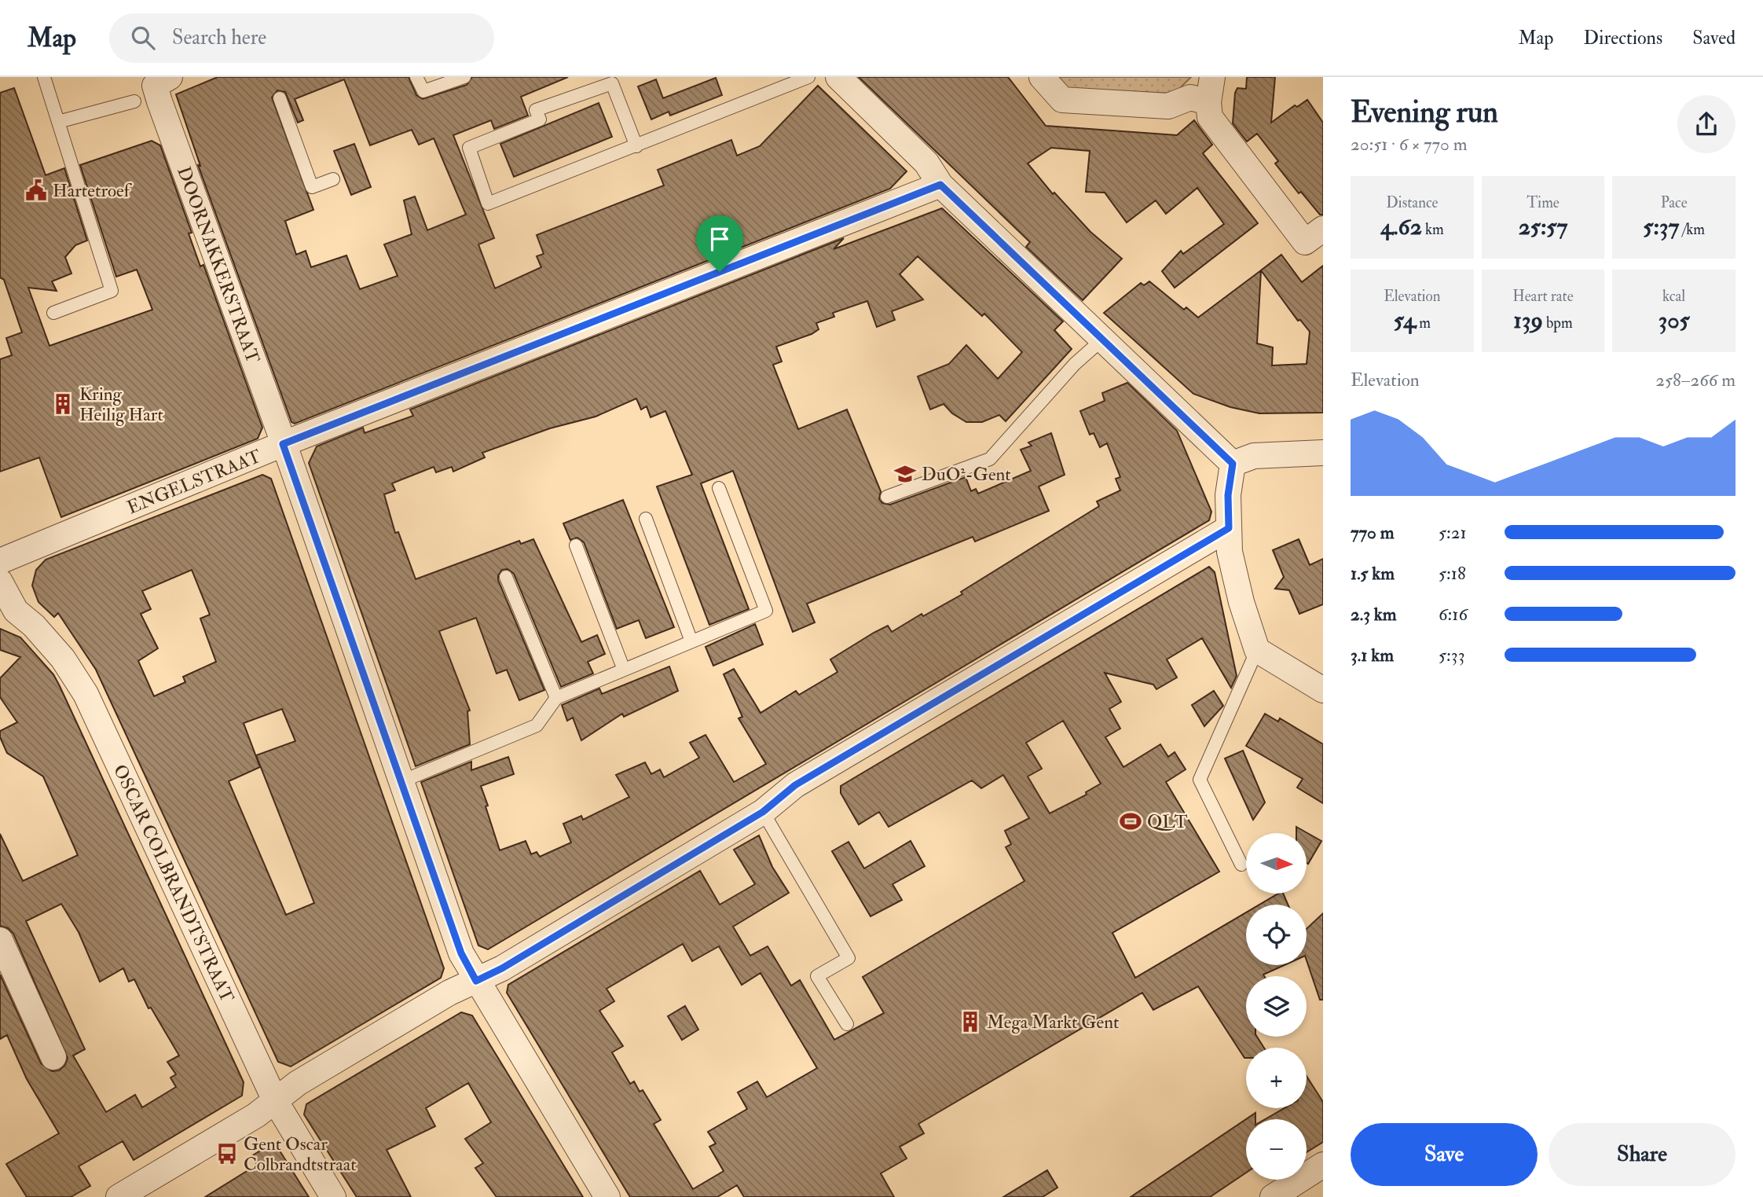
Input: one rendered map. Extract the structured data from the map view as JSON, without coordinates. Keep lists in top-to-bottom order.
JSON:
{
  "streets": {
    "street": ["DOORNAKKERSTRAAT", "ENGELSTRAAT", "OSCAR COLBRANDTSTRAAT"]
  },
  "crossings": [
    ["DOORNAKKERSTRAAT", "ENGELSTRAAT"]
  ],
  "places": {
    "public building": ["Hartetroef"],
    "building": ["Kring Heilig Hart", "Mega Markt Gent"],
    "school or university": ["DuO²-Gent"],
    "sports": ["QLT"],
    "bus stop": ["Gent Oscar Colbrandtstraat"]
  },
  "north": "right",
  "page": {
    "header": "Map",
    "search": "Search here",
    "nav": ["Map", "Directions", "Saved"],
    "heading": ["Evening run", "20:51 · 6 × 770 m"],
    "stats": [
      ["Distance", "4.62 km"],
      ["Time", "25:57"],
      ["Pace", "5:37 /km"],
      ["Elevation", "54 m"],
      ["Heart rate", "139 bpm"],
      ["kcal", "305"]
    ],
    "chart": ["Elevation", "258–266 m"],
    "list": [
      {
        "name": "770 m",
        "note": "5:21"
      },
      {
        "name": "1.5 km",
        "note": "5:18"
      },
      {
        "name": "2.3 km",
        "note": "6:16"
      },
      {
        "name": "3.1 km",
        "note": "5:33"
      }
    ],
    "map_buttons": ["+", "−"],
    "buttons": ["Save", "Share"]
  }
}
